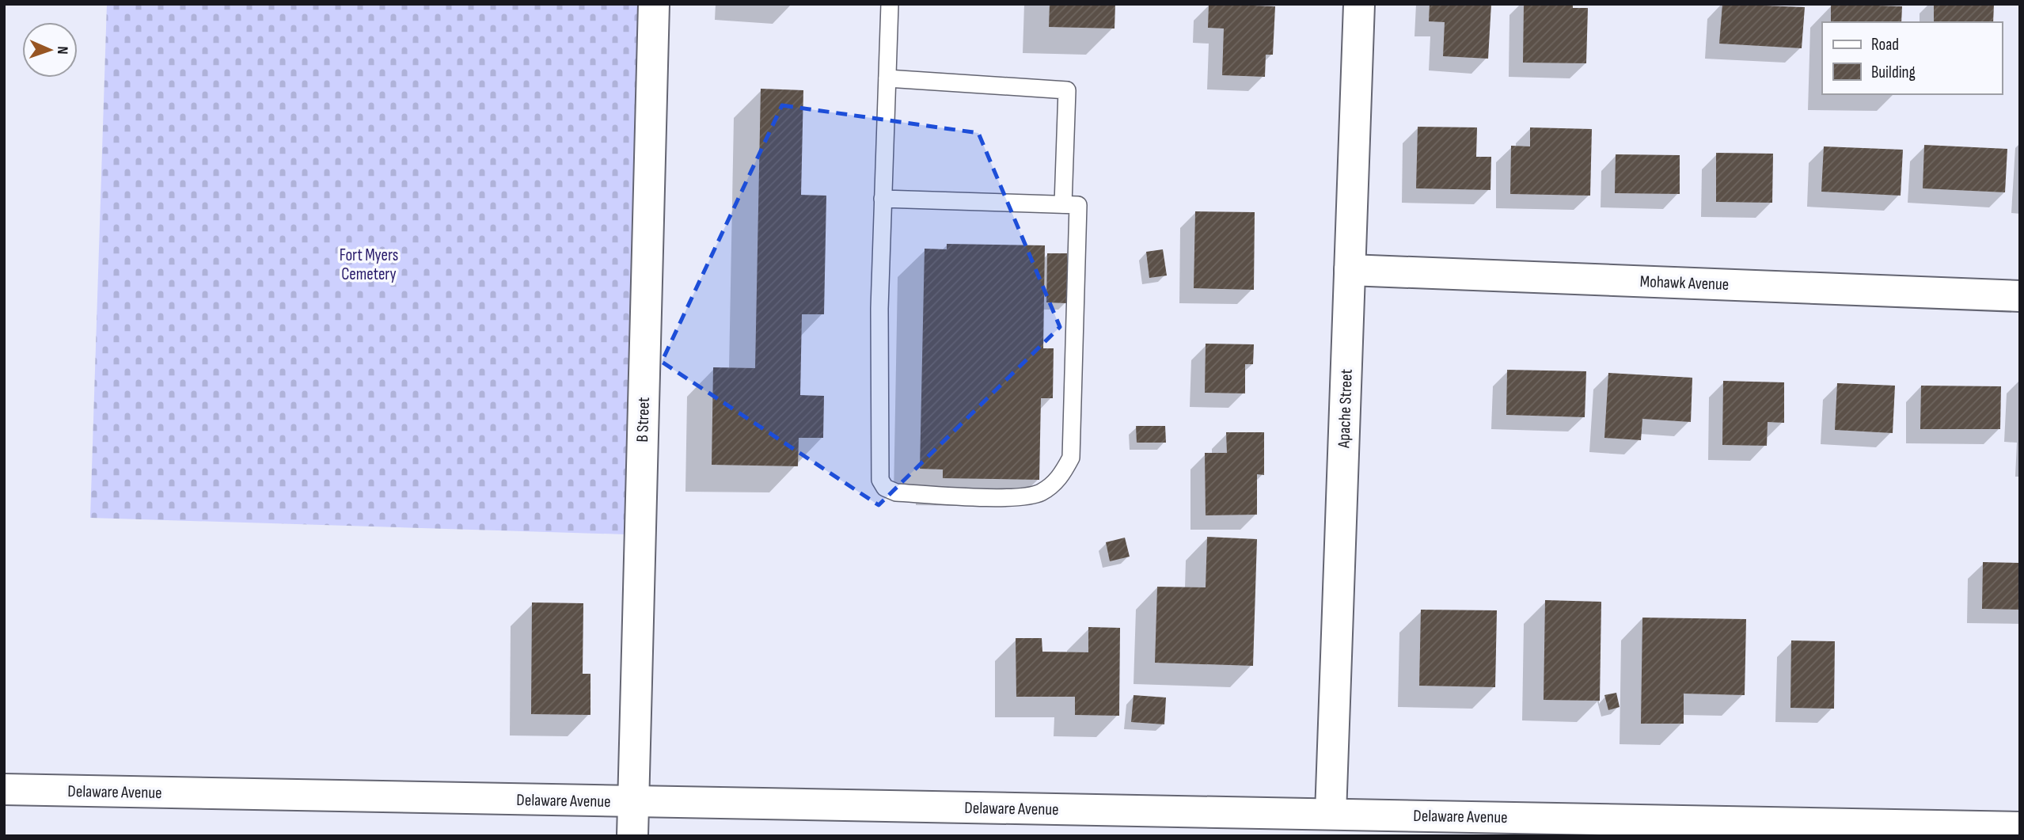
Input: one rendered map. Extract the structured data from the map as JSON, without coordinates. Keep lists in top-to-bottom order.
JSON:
{
  "streets": {
    "street": [
      "Mohawk Avenue",
      "Apache Street",
      "B Street",
      "Delaware Avenue"
    ]
  },
  "crossings": [
    ["Mohawk Avenue", "Apache Street"],
    ["Apache Street", "Delaware Avenue"],
    ["B Street", "Delaware Avenue"]
  ],
  "parks": ["Fort Myers Cemetery"],
  "legend": ["Road", "Building"],
  "north": "right"
}
